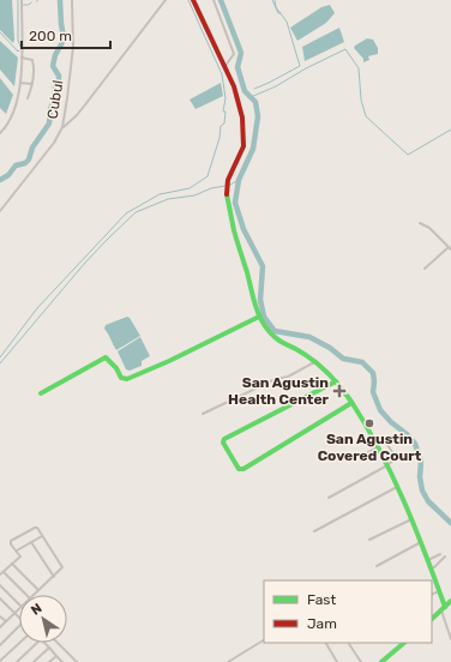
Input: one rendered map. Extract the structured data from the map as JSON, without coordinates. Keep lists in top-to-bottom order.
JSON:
{
  "streets": {
    "street": ["Cubul"]
  },
  "places": {
    "health": ["San Agustin Health Center"],
    "other": ["San Agustin Covered Court"]
  },
  "legend": ["Fast", "Jam"],
  "scale_bar": "200 m",
  "north": "top left"
}
